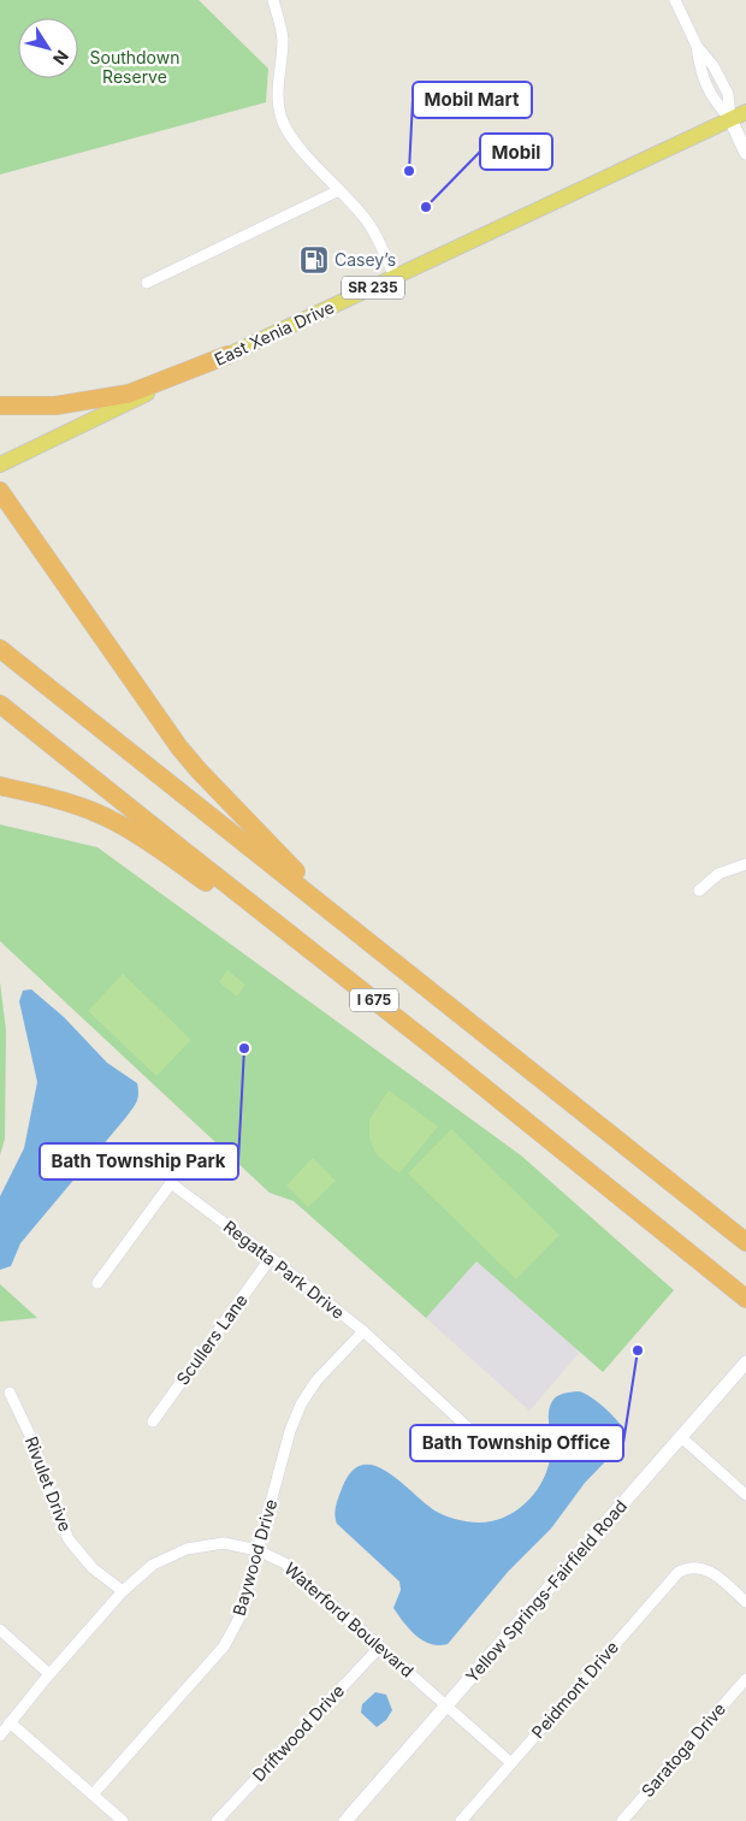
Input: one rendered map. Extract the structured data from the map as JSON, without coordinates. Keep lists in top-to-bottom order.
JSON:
{
  "streets": {
    "highway": ["I 675"],
    "main road": ["SR 235", "East Xenia Drive", "Yellow Springs-Fairfield Road"],
    "street": [
      "Regatta Park Drive",
      "Scullers Lane",
      "Rivulet Drive",
      "Baywood Drive",
      "Waterford Boulevard",
      "Peidmont Drive",
      "Driftwood Drive",
      "Saratoga Drive"
    ]
  },
  "crossings": [
    ["Regatta Park Drive", "Scullers Lane"],
    ["Regatta Park Drive", "Baywood Drive"],
    ["Rivulet Drive", "Waterford Boulevard"],
    ["Baywood Drive", "Waterford Boulevard"],
    ["Yellow Springs-Fairfield Road", "Waterford Boulevard"],
    ["Waterford Boulevard", "Peidmont Drive"],
    ["Waterford Boulevard", "Driftwood Drive"]
  ],
  "parks": ["Southdown Reserve"],
  "places": {
    "other": [
      "Mobil Mart",
      "Mobil",
      "Bath Township Park",
      "Bath Township Office"
    ],
    "fuel station": ["Casey’s"]
  },
  "north": "bottom right"
}
